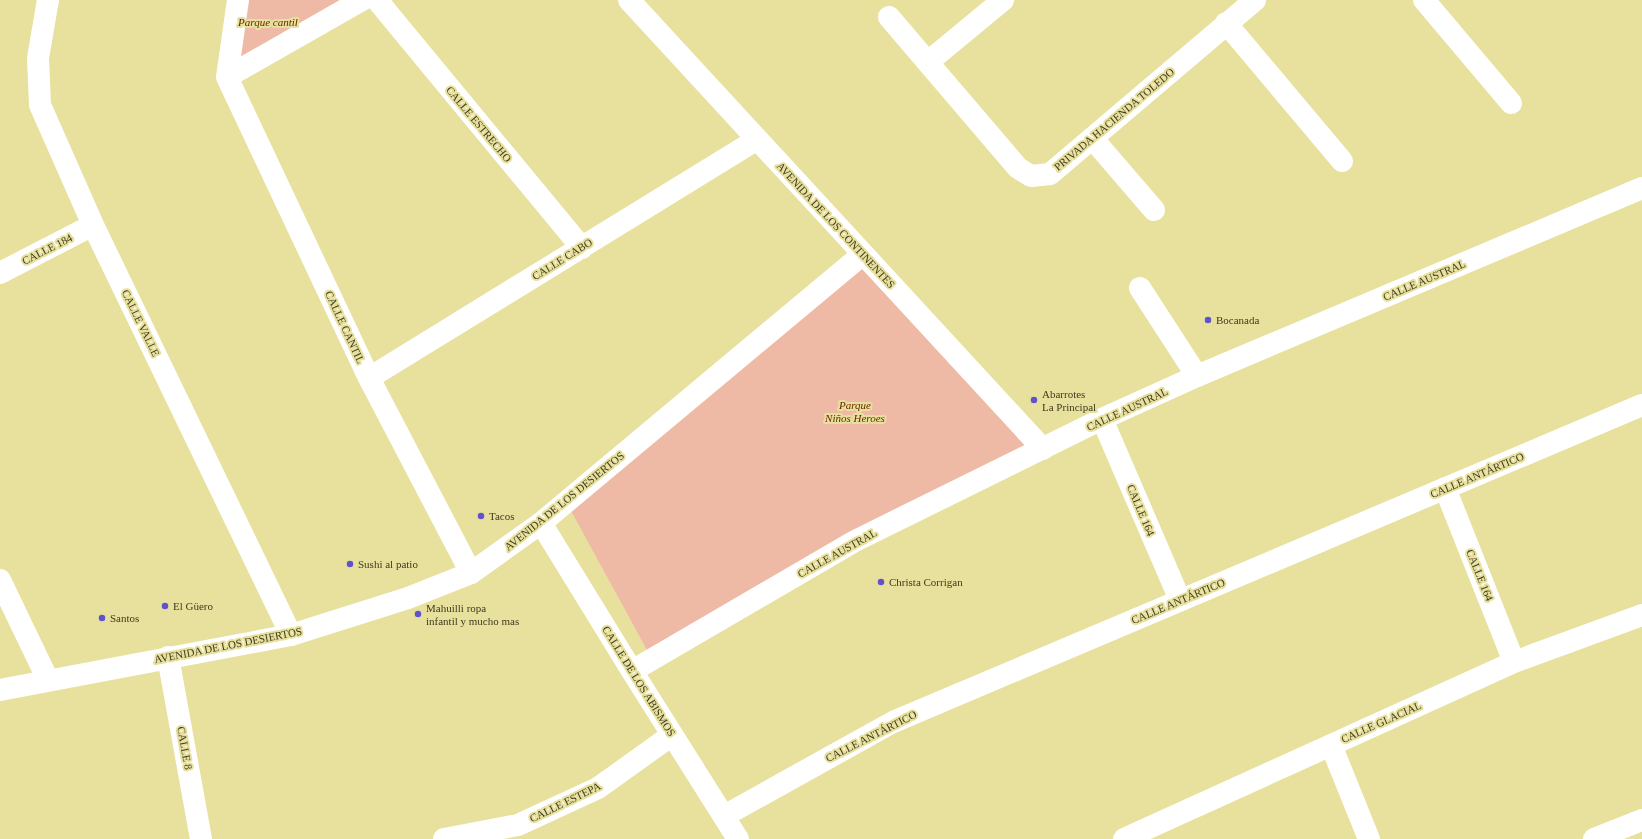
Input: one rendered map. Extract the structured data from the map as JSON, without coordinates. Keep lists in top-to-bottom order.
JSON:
{
  "streets": {
    "street": [
      "PRIVADA HACIENDA TOLEDO",
      "CALLE ESTRECHO",
      "AVENIDA DE LOS CONTINENTES",
      "CALLE 184",
      "CALLE CABO",
      "CALLE AUSTRAL",
      "CALLE VALLE",
      "CALLE CANTIL",
      "CALLE ANTÁRTICO",
      "AVENIDA DE LOS DESIERTOS",
      "CALLE 164",
      "CALLE DE LOS ABISMOS",
      "CALLE GLACIAL",
      "CALLE 8",
      "CALLE ESTEPA"
    ]
  },
  "crossings": [
    ["CALLE ESTRECHO", "CALLE CABO"],
    ["AVENIDA DE LOS CONTINENTES", "CALLE CABO"],
    ["AVENIDA DE LOS CONTINENTES", "CALLE AUSTRAL"],
    ["AVENIDA DE LOS CONTINENTES", "AVENIDA DE LOS DESIERTOS"],
    ["CALLE 184", "CALLE VALLE"],
    ["CALLE CABO", "CALLE CANTIL"],
    ["CALLE AUSTRAL", "CALLE 164"],
    ["CALLE AUSTRAL", "CALLE DE LOS ABISMOS"],
    ["CALLE VALLE", "AVENIDA DE LOS DESIERTOS"],
    ["CALLE CANTIL", "AVENIDA DE LOS DESIERTOS"],
    ["CALLE ANTÁRTICO", "CALLE 164"],
    ["CALLE ANTÁRTICO", "CALLE DE LOS ABISMOS"],
    ["AVENIDA DE LOS DESIERTOS", "CALLE DE LOS ABISMOS"],
    ["AVENIDA DE LOS DESIERTOS", "CALLE 8"],
    ["CALLE 164", "CALLE GLACIAL"],
    ["CALLE DE LOS ABISMOS", "CALLE ESTEPA"]
  ],
  "parks": ["Parque cantil", "Parque Niños Heroes"],
  "places": [
    "Bocanada",
    "Abarrotes La Principal",
    "Tacos",
    "Sushi al patio",
    "Christa Corrigan",
    "El Güero",
    "Mahuilli ropa infantil y mucho mas",
    "Santos"
  ]
}
